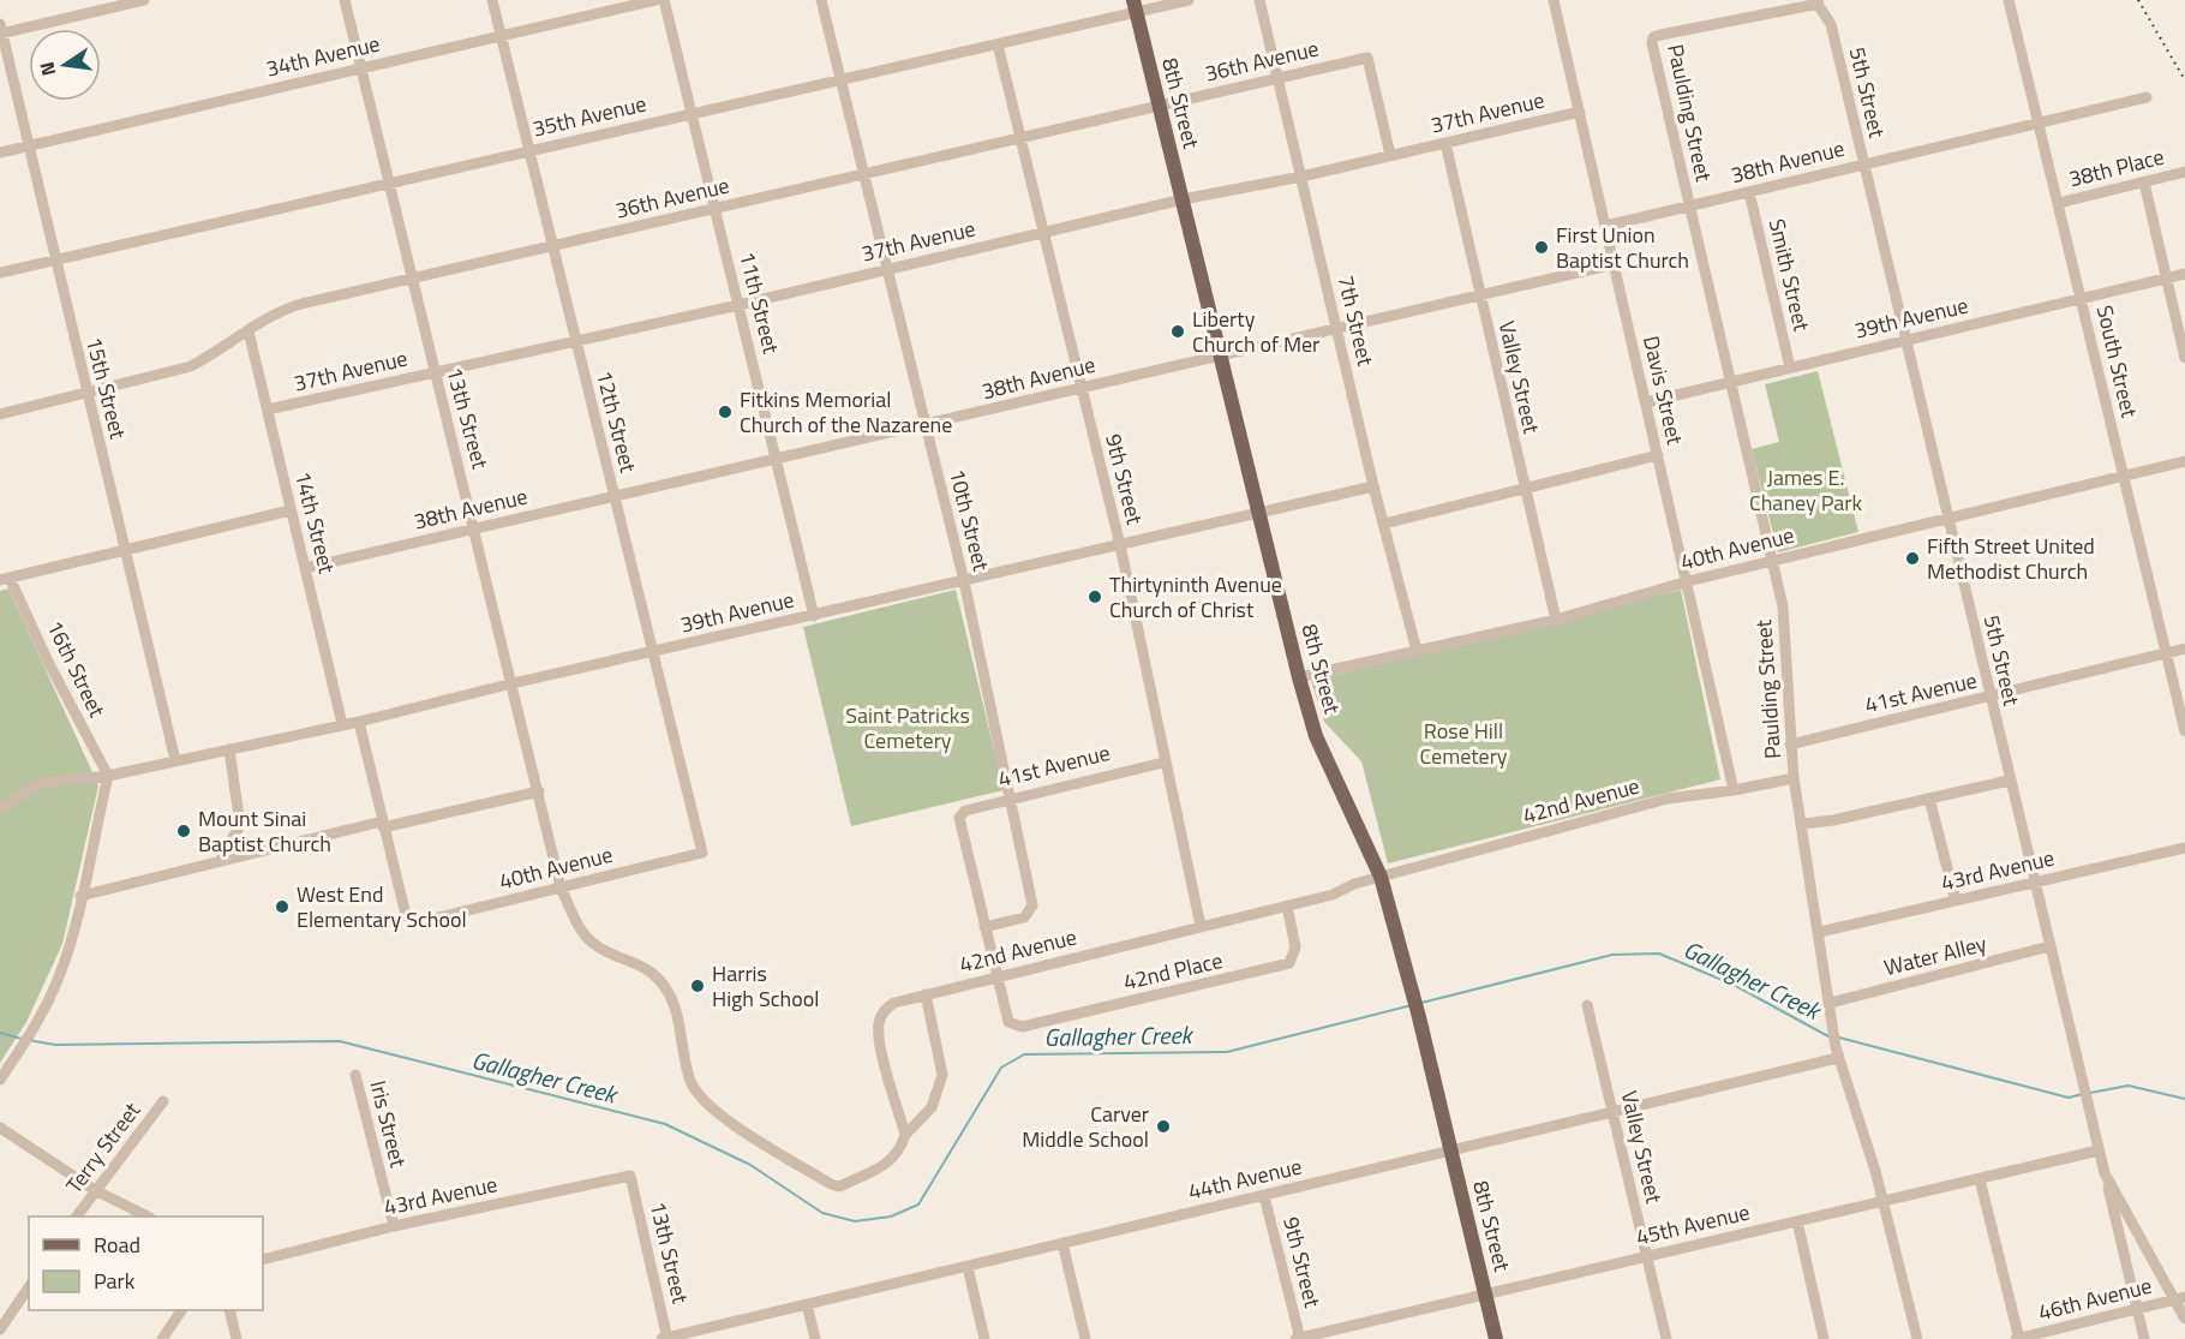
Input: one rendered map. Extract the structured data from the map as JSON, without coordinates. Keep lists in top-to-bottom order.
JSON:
{
  "streets": {
    "main road": ["8th Street"],
    "street": [
      "34th Avenue",
      "36th Avenue",
      "5th Street",
      "37th Avenue",
      "Paulding Street",
      "35th Avenue",
      "38th Avenue",
      "38th Place",
      "Smith Street",
      "11th Street",
      "39th Avenue",
      "7th Street",
      "South Street",
      "Valley Street",
      "15th Street",
      "Davis Street",
      "13th Street",
      "12th Street",
      "9th Street",
      "10th Street",
      "14th Street",
      "40th Avenue",
      "16th Street",
      "41st Avenue",
      "42nd Avenue",
      "43rd Avenue",
      "Water Alley",
      "42nd Place",
      "Iris Street",
      "Terry Street",
      "44th Avenue",
      "45th Avenue",
      "46th Avenue"
    ]
  },
  "crossings": [
    ["34th Avenue", "15th Street"],
    ["34th Avenue", "13th Street"],
    ["34th Avenue", "12th Street"],
    ["36th Avenue", "8th Street"],
    ["36th Avenue", "37th Avenue"],
    ["36th Avenue", "11th Street"],
    ["36th Avenue", "7th Street"],
    ["36th Avenue", "15th Street"],
    ["36th Avenue", "13th Street"],
    ["36th Avenue", "12th Street"],
    ["36th Avenue", "9th Street"],
    ["36th Avenue", "10th Street"],
    ["36th Avenue", "14th Street"],
    ["5th Street", "Paulding Street"],
    ["5th Street", "38th Avenue"],
    ["5th Street", "39th Avenue"],
    ["5th Street", "40th Avenue"],
    ["5th Street", "41st Avenue"],
    ["5th Street", "43rd Avenue"],
    ["5th Street", "Water Alley"],
    ["5th Street", "45th Avenue"],
    ["5th Street", "46th Avenue"],
    ["8th Street", "37th Avenue"],
    ["8th Street", "35th Avenue"],
    ["8th Street", "38th Avenue"],
    ["8th Street", "39th Avenue"],
    ["8th Street", "40th Avenue"],
    ["8th Street", "42nd Avenue"],
    ["8th Street", "44th Avenue"],
    ["8th Street", "45th Avenue"],
    ["37th Avenue", "11th Street"],
    ["37th Avenue", "7th Street"],
    ["37th Avenue", "Valley Street"],
    ["37th Avenue", "Davis Street"],
    ["37th Avenue", "13th Street"],
    ["37th Avenue", "12th Street"],
    ["37th Avenue", "9th Street"],
    ["37th Avenue", "10th Street"],
    ["37th Avenue", "14th Street"],
    ["Paulding Street", "38th Avenue"],
    ["Paulding Street", "39th Avenue"],
    ["Paulding Street", "40th Avenue"],
    ["Paulding Street", "41st Avenue"],
    ["Paulding Street", "42nd Avenue"],
    ["Paulding Street", "43rd Avenue"],
    ["Paulding Street", "Water Alley"],
    ["Paulding Street", "44th Avenue"],
    ["Paulding Street", "45th Avenue"],
    ["35th Avenue", "11th Street"],
    ["35th Avenue", "15th Street"],
    ["35th Avenue", "13th Street"],
    ["35th Avenue", "12th Street"],
    ["35th Avenue", "9th Street"],
    ["35th Avenue", "10th Street"],
    ["38th Avenue", "Smith Street"],
    ["38th Avenue", "11th Street"],
    ["38th Avenue", "7th Street"],
    ["38th Avenue", "South Street"],
    ["38th Avenue", "Valley Street"],
    ["38th Avenue", "Davis Street"],
    ["38th Avenue", "13th Street"],
    ["38th Avenue", "12th Street"],
    ["38th Avenue", "9th Street"],
    ["38th Avenue", "10th Street"],
    ["38th Avenue", "14th Street"],
    ["38th Place", "South Street"],
    ["Smith Street", "39th Avenue"],
    ["11th Street", "39th Avenue"],
    ["39th Avenue", "7th Street"],
    ["39th Avenue", "South Street"],
    ["39th Avenue", "15th Street"],
    ["39th Avenue", "Davis Street"],
    ["39th Avenue", "13th Street"],
    ["39th Avenue", "12th Street"],
    ["39th Avenue", "9th Street"],
    ["39th Avenue", "10th Street"],
    ["39th Avenue", "14th Street"],
    ["39th Avenue", "16th Street"],
    ["7th Street", "40th Avenue"],
    ["South Street", "40th Avenue"],
    ["South Street", "41st Avenue"],
    ["Valley Street", "40th Avenue"],
    ["Valley Street", "44th Avenue"],
    ["Valley Street", "45th Avenue"],
    ["Davis Street", "40th Avenue"],
    ["Davis Street", "42nd Avenue"],
    ["13th Street", "40th Avenue"],
    ["13th Street", "43rd Avenue"],
    ["13th Street", "44th Avenue"],
    ["12th Street", "40th Avenue"],
    ["9th Street", "41st Avenue"],
    ["9th Street", "42nd Avenue"],
    ["9th Street", "44th Avenue"],
    ["9th Street", "45th Avenue"],
    ["10th Street", "41st Avenue"],
    ["42nd Avenue", "42nd Place"],
    ["43rd Avenue", "Iris Street"]
  ],
  "water": ["Gallagher Creek"],
  "parks": ["James E. Chaney Park", "Saint Patricks Cemetery", "Rose Hill Cemetery"],
  "places": [
    "First Union Baptist Church",
    "Liberty Church of Mer",
    "Fitkins Memorial Church of the Nazarene",
    "Fifth Street United Methodist Church",
    "Thirtyninth Avenue Church of Christ",
    "Mount Sinai Baptist Church",
    "West End Elementary School",
    "Harris High School",
    "Carver Middle School"
  ],
  "legend": ["Road", "Park"],
  "north": "left"
}
